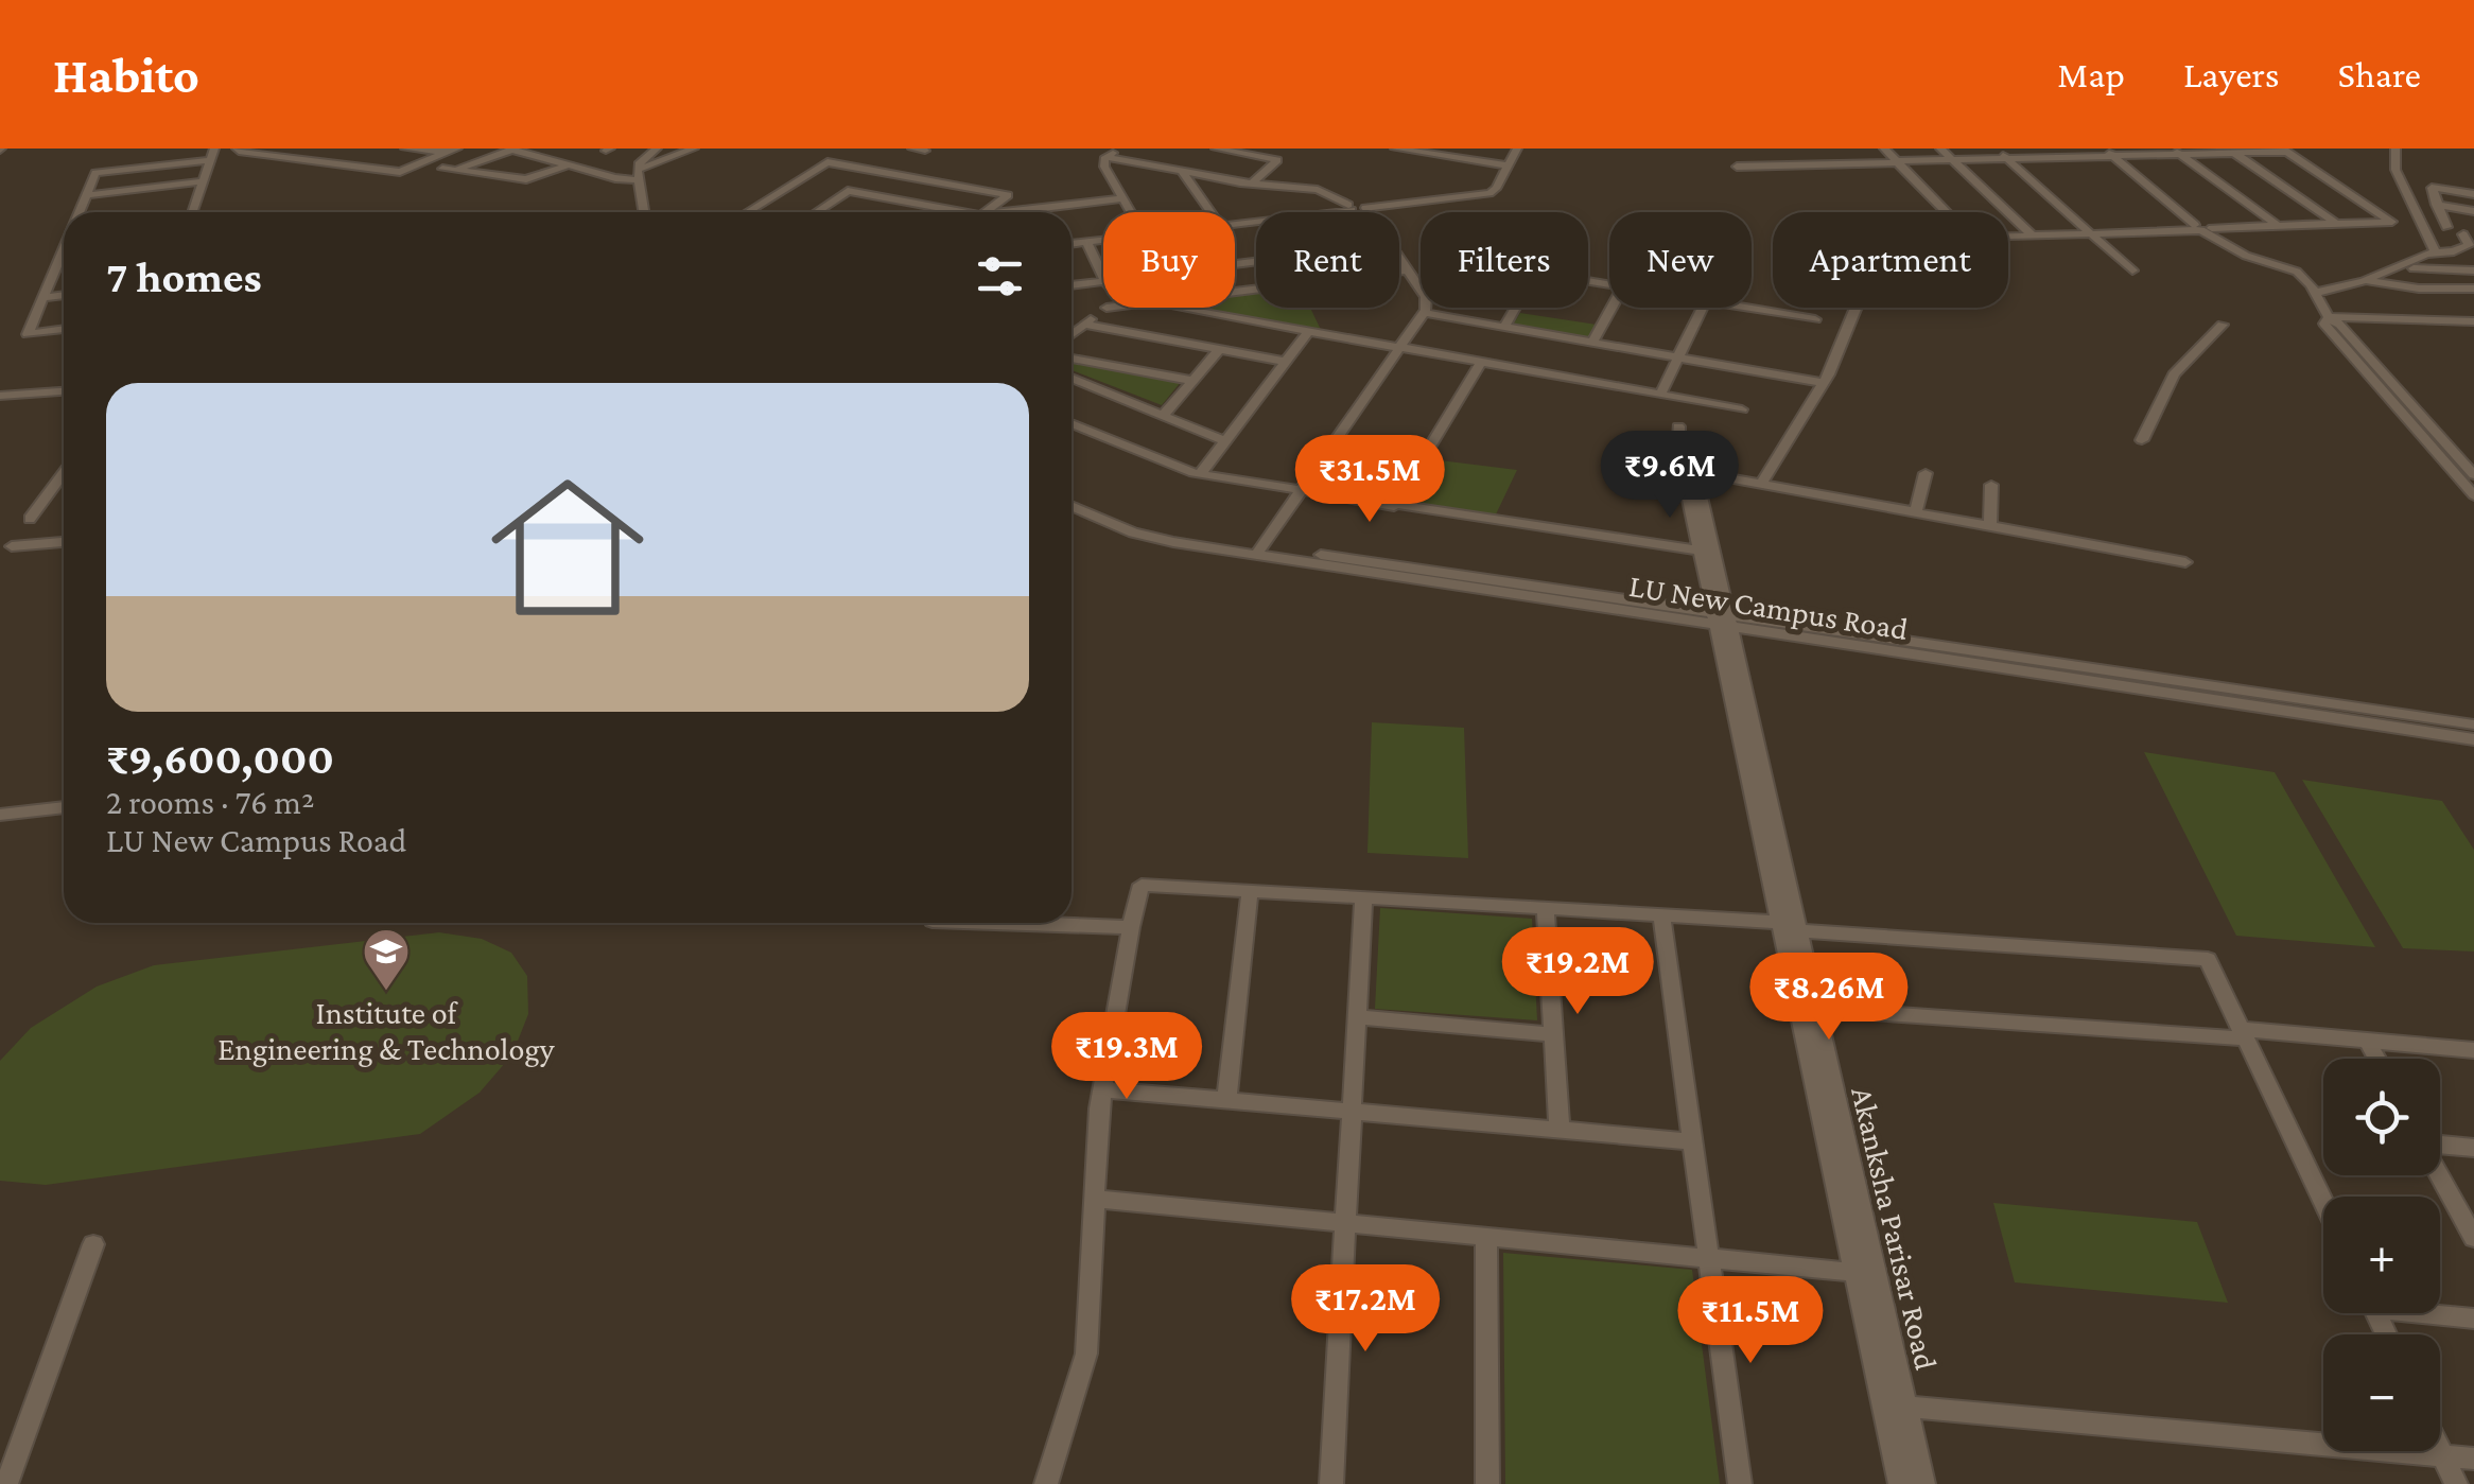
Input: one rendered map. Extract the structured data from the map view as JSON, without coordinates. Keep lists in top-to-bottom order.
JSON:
{
  "streets": {
    "street": ["LU New Campus Road", "Akanksha Parisar Road"]
  },
  "crossings": [
    ["LU New Campus Road", "Akanksha Parisar Road"]
  ],
  "places": {
    "school or university": ["Institute of Engineering & Technology"]
  },
  "page": {
    "header": "Habito",
    "nav": ["Map", "Layers", "Share"],
    "chip": [
      "Buy",
      "Rent",
      "Filters",
      "New",
      "Apartment"
    ],
    "heading": "7 homes",
    "list": [
      {
        "name": "₹9,600,000",
        "note": "2 rooms · 76 m² · LU New Campus Road"
      }
    ],
    "price": [
      "₹9.6M",
      "₹31.5M",
      "₹19.2M",
      "₹8.26M",
      "₹19.3M",
      "₹17.2M",
      "₹11.5M"
    ],
    "map_buttons": ["+", "−"]
  }
}
